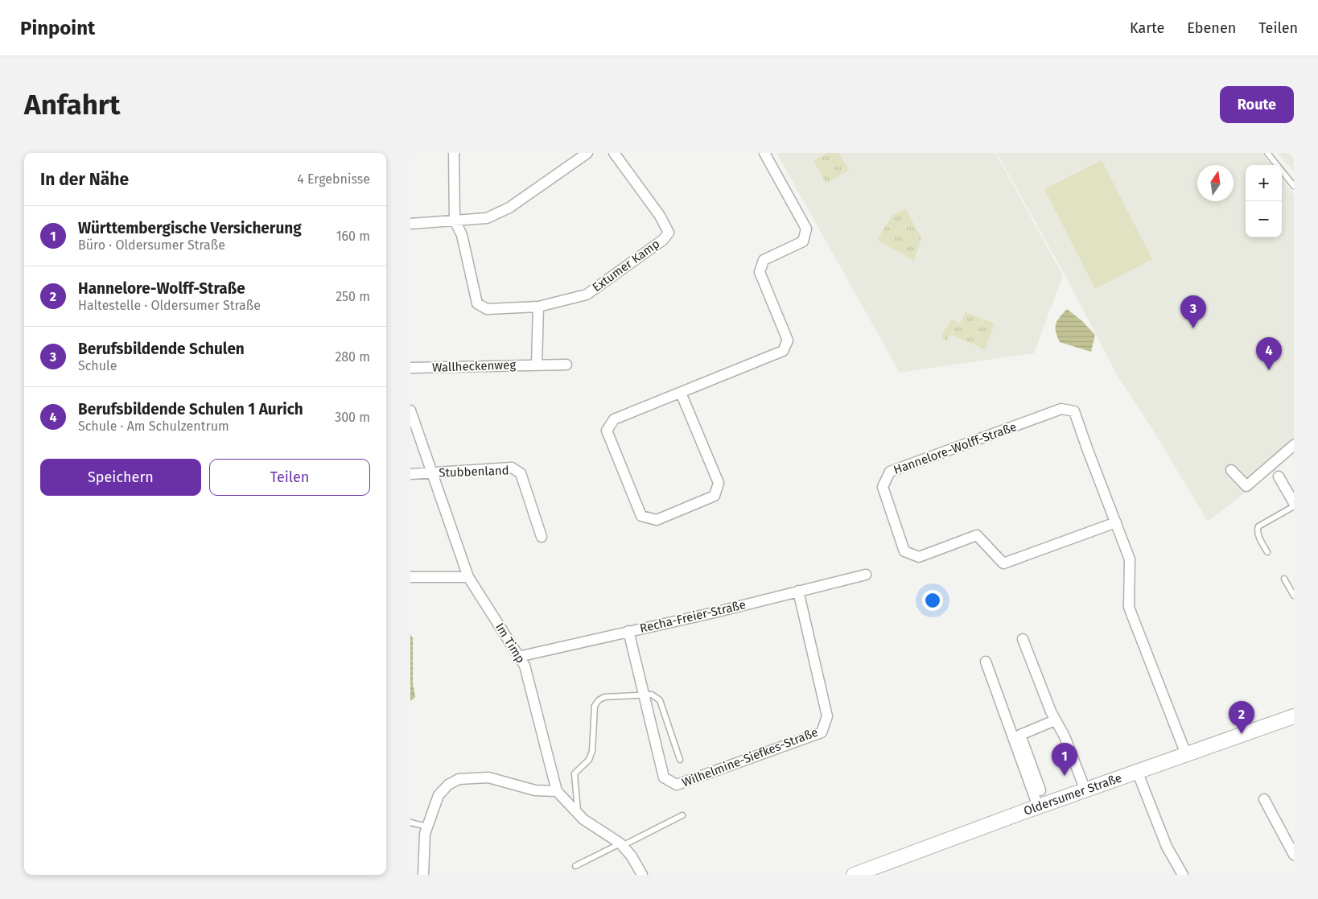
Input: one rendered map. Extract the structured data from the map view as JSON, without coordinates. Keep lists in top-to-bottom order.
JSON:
{
  "streets": {
    "main road": ["Oldersumer Straße"],
    "street": [
      "Extumer Kamp",
      "Wallheckenweg",
      "Hannelore-Wolff-Straße",
      "Stubbenland",
      "Recha-Freier-Straße",
      "Im Timp",
      "Wilhelmine-Siefkes-Straße"
    ]
  },
  "crossings": [
    ["Hannelore-Wolff-Straße", "Oldersumer Straße"],
    ["Stubbenland", "Im Timp"],
    ["Recha-Freier-Straße", "Im Timp"],
    ["Recha-Freier-Straße", "Wilhelmine-Siefkes-Straße"]
  ],
  "north": "top",
  "page": {
    "header": "Pinpoint",
    "nav": ["Karte", "Ebenen", "Teilen"],
    "buttons": [
      "Route",
      ["Speichern", "Teilen"]
    ],
    "title": "Anfahrt",
    "heading": ["In der Nähe", "4 Ergebnisse"],
    "map_buttons": ["+", "−"],
    "list": [
      {
        "mark": "1",
        "name": "Württembergische Versicherung",
        "note": "Büro · Oldersumer Straße",
        "value": "160 m"
      },
      {
        "mark": "2",
        "name": "Hannelore-Wolff-Straße",
        "note": "Haltestelle · Oldersumer Straße",
        "value": "250 m"
      },
      {
        "mark": "3",
        "name": "Berufsbildende Schulen",
        "note": "Schule",
        "value": "280 m"
      },
      {
        "mark": "4",
        "name": "Berufsbildende Schulen 1 Aurich",
        "note": "Schule · Am Schulzentrum",
        "value": "300 m"
      }
    ],
    "pins": [
      "3",
      "4",
      "2",
      "1"
    ]
  }
}
